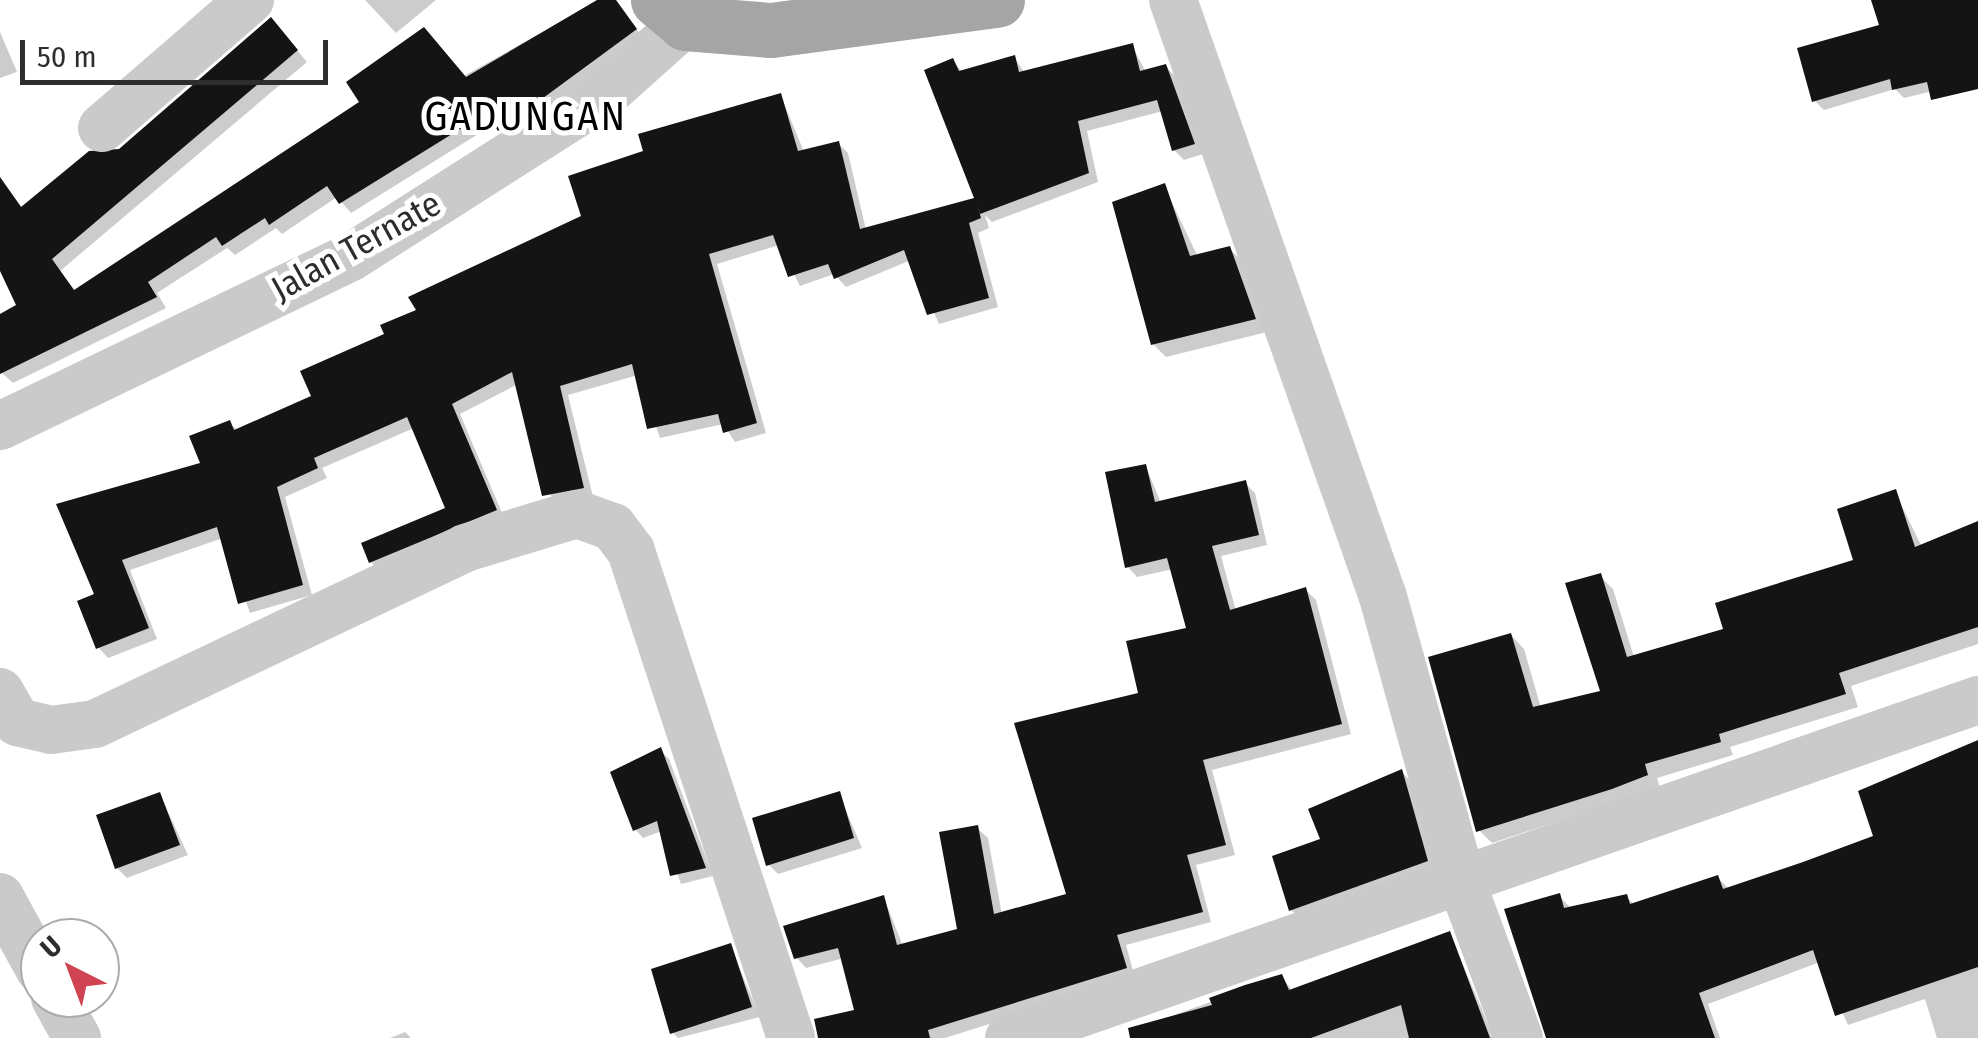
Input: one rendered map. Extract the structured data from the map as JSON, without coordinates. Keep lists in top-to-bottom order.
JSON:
{
  "streets": {
    "street": ["Jalan Ternate"]
  },
  "districts": ["GADUNGAN"],
  "scale_bar": "50 m",
  "north": "top left"
}
